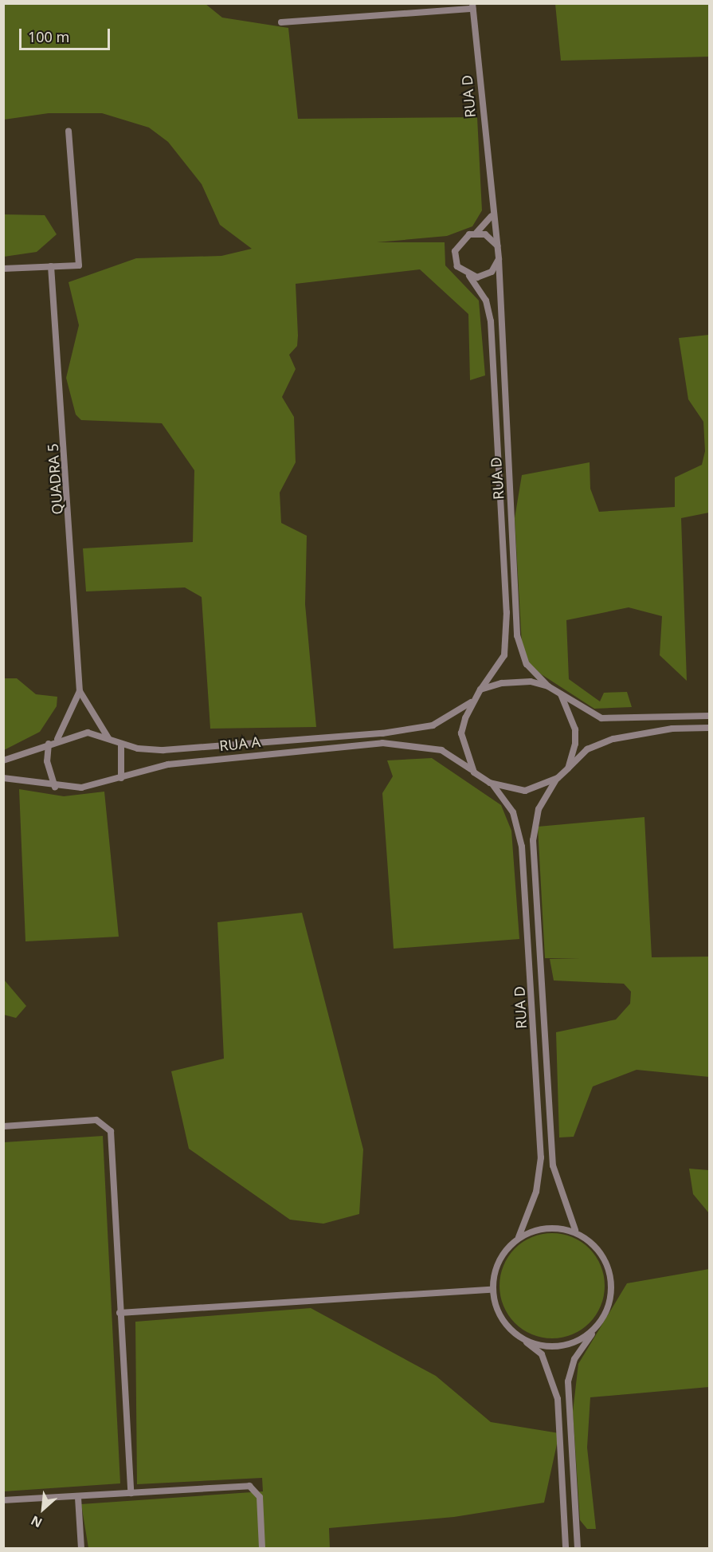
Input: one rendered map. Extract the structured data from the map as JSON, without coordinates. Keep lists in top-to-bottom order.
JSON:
{
  "streets": {
    "street": ["RUA D", "QUADRA 5", "RUA A"]
  },
  "crossings": [
    ["RUA D", "RUA A"],
    ["QUADRA 5", "RUA A"]
  ],
  "scale_bar": "100 m",
  "north": "bottom left"
}
